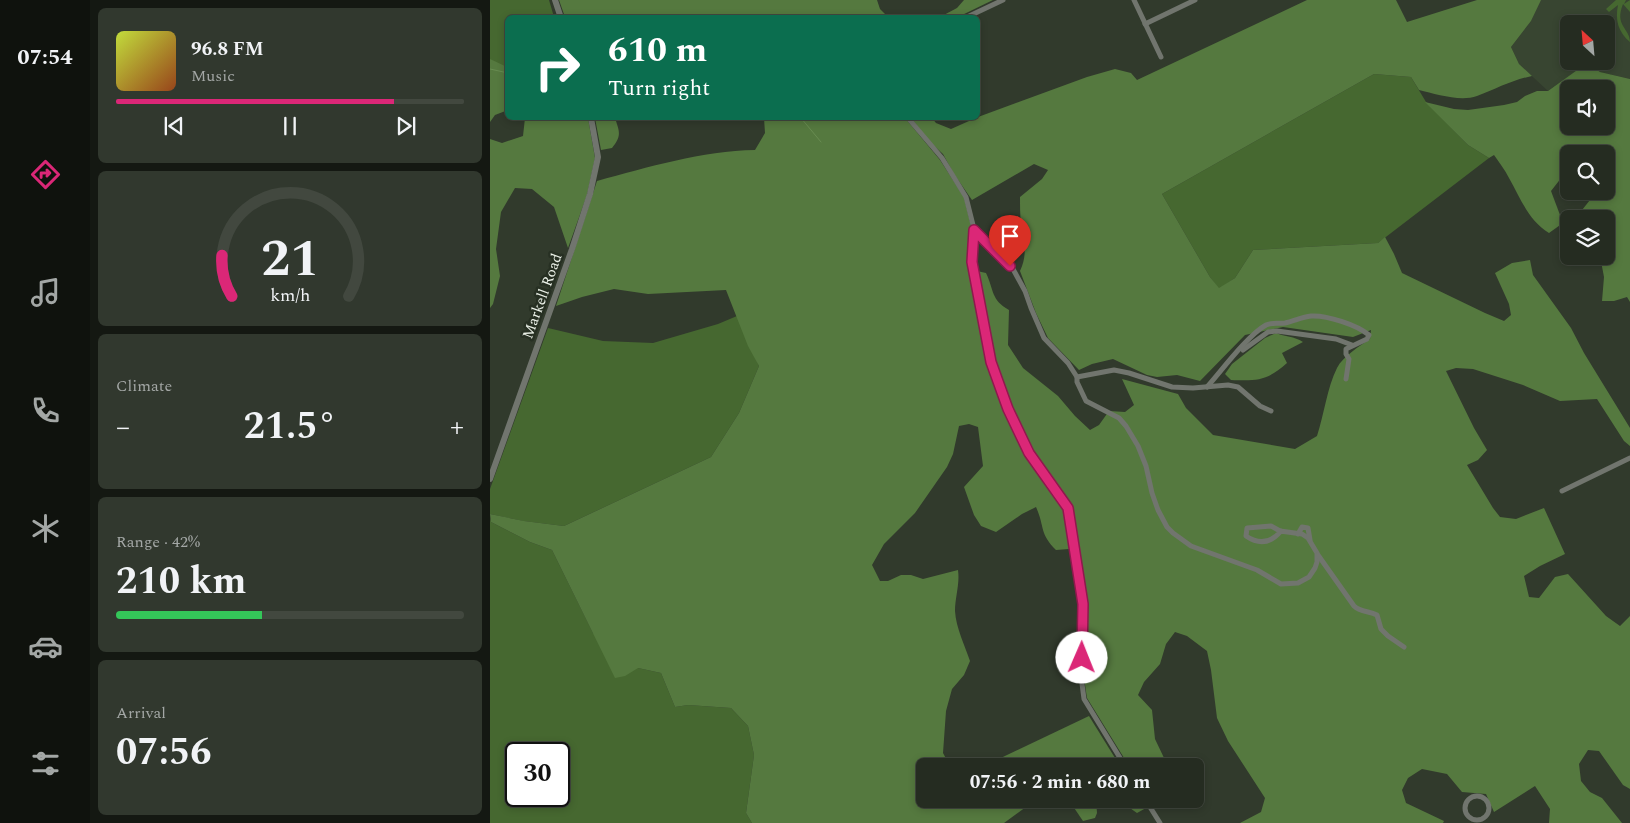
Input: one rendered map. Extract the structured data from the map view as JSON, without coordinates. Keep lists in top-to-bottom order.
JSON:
{
  "streets": {
    "street": ["Markell Road"]
  },
  "north": "top left",
  "page": {
    "tabs": "07:54",
    "turn": ["610 m", "Turn right"],
    "song": ["96.8 FM", "Music"],
    "tile": [
      "Climate",
      ["Range · 42%", "210 km"],
      ["Arrival", "07:56"]
    ],
    "heat": ["−", "21.5°", "+"],
    "limit": "30",
    "trip": "07:56 · 2 min · 680 m",
    "gauge": ["21", "km/h"]
  }
}
